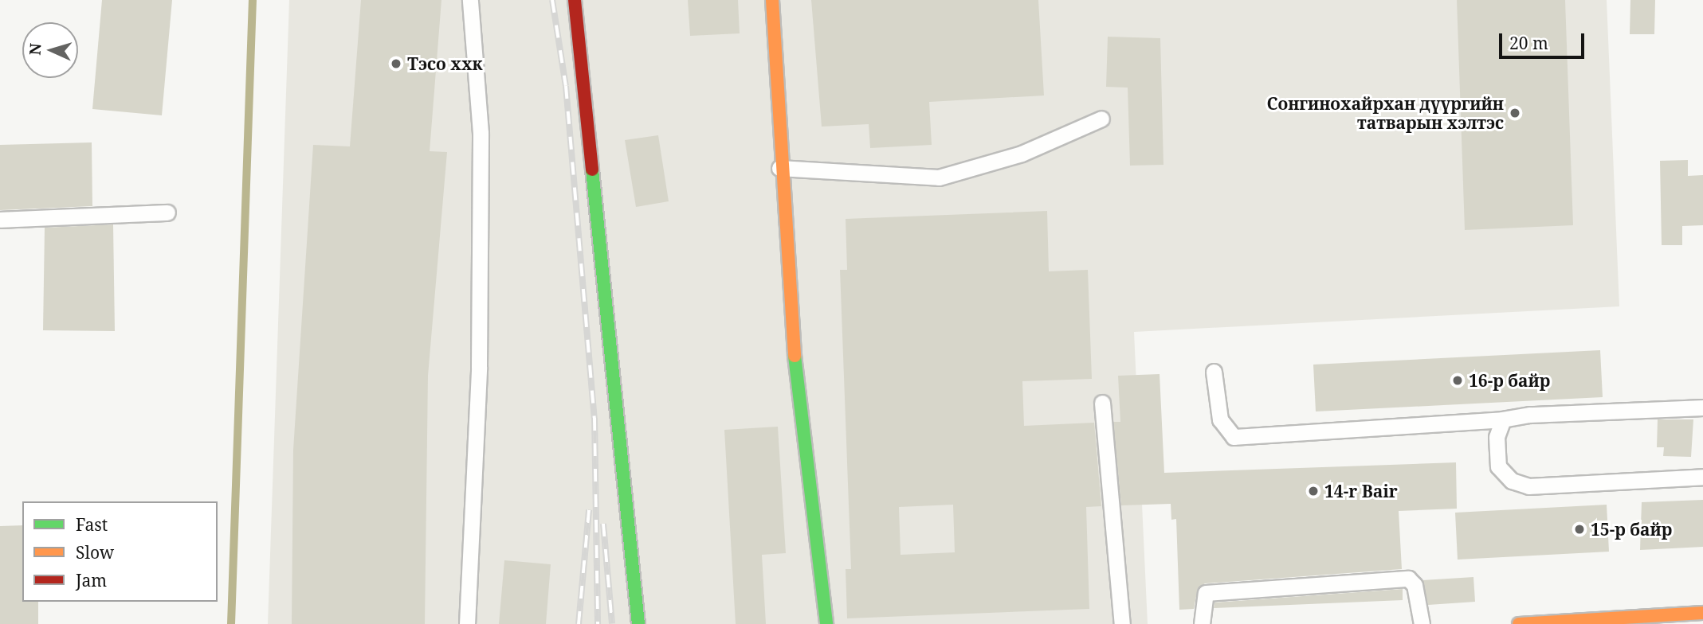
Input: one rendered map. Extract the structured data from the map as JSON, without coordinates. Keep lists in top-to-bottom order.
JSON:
{
  "places": [
    "Тэсо ххк",
    "Сонгинохайрхан дүүргийн татварын хэлтэс",
    "16-р байр",
    "14-r Bair",
    "15-р байр"
  ],
  "legend": ["Fast", "Slow", "Jam"],
  "scale_bar": "20 m",
  "north": "left"
}
